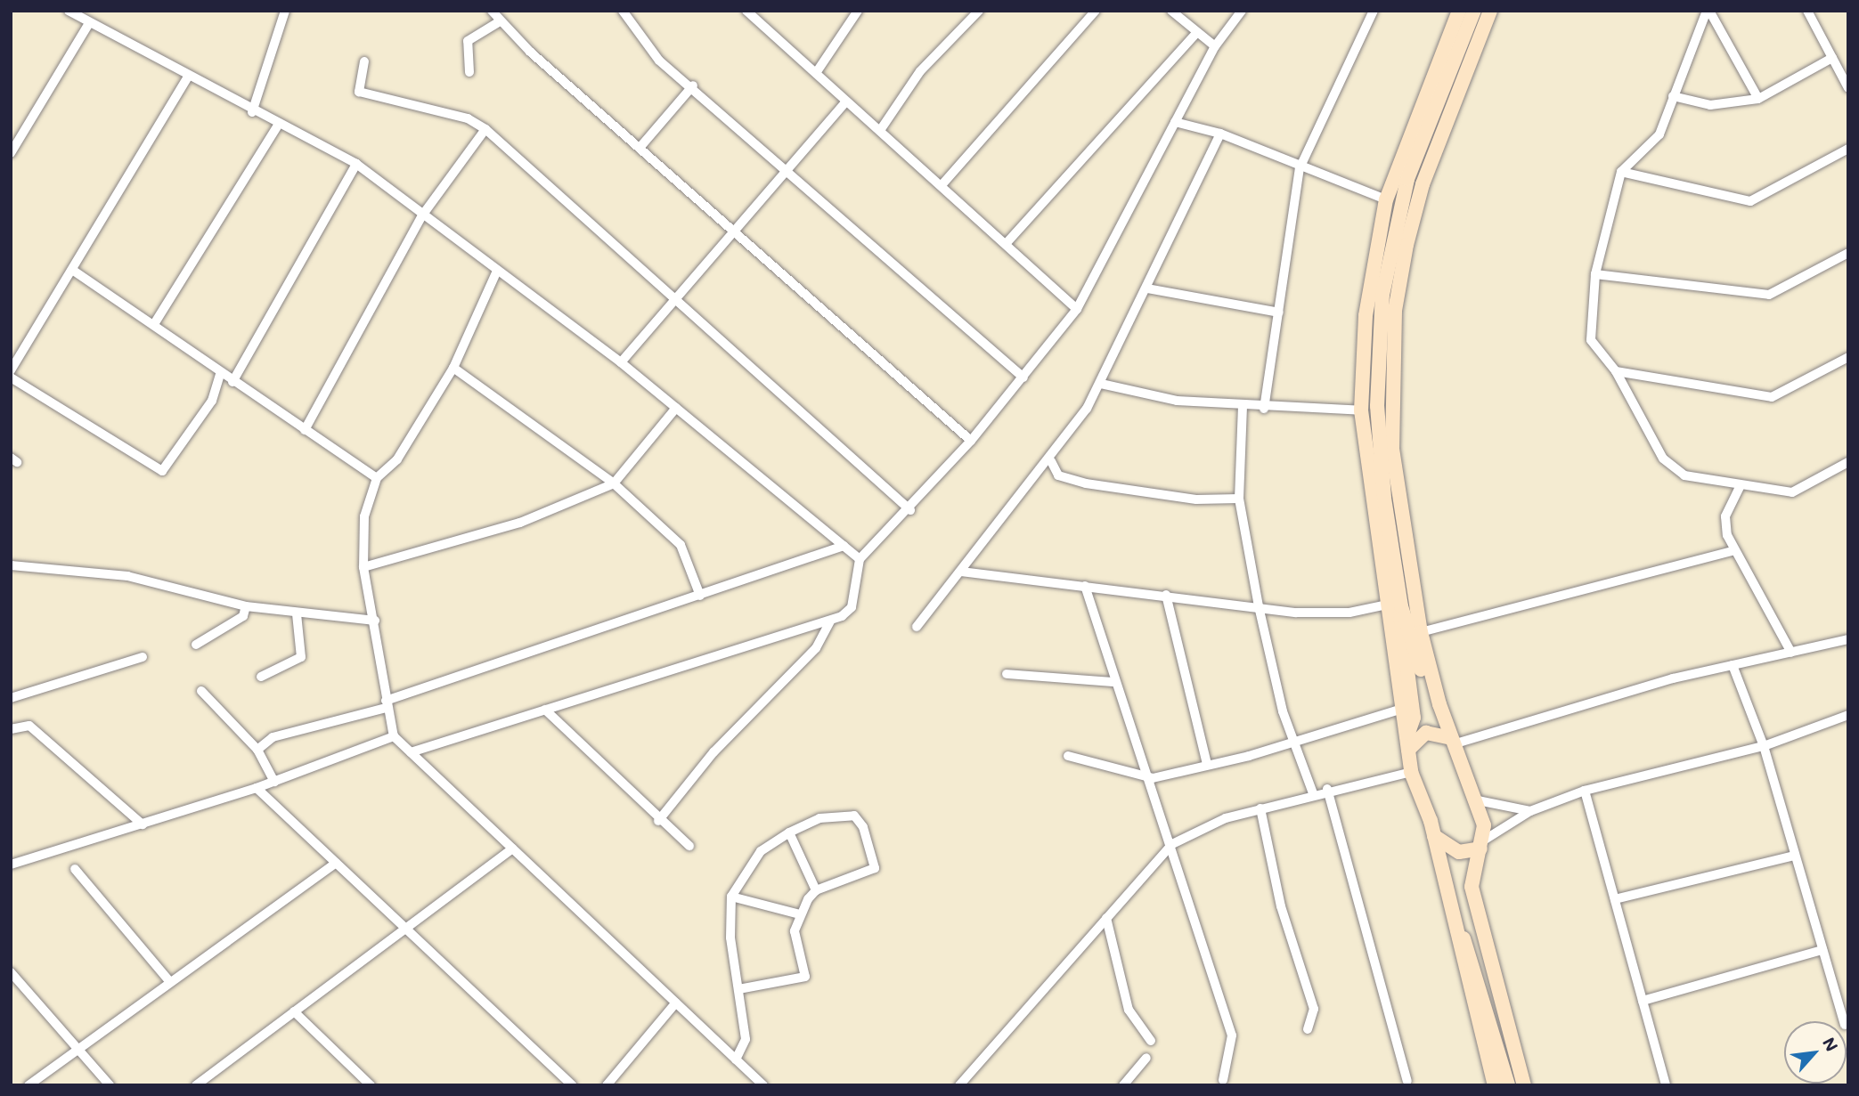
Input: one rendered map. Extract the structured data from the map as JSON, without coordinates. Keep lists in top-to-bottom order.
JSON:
{
  "north": "top right"
}
